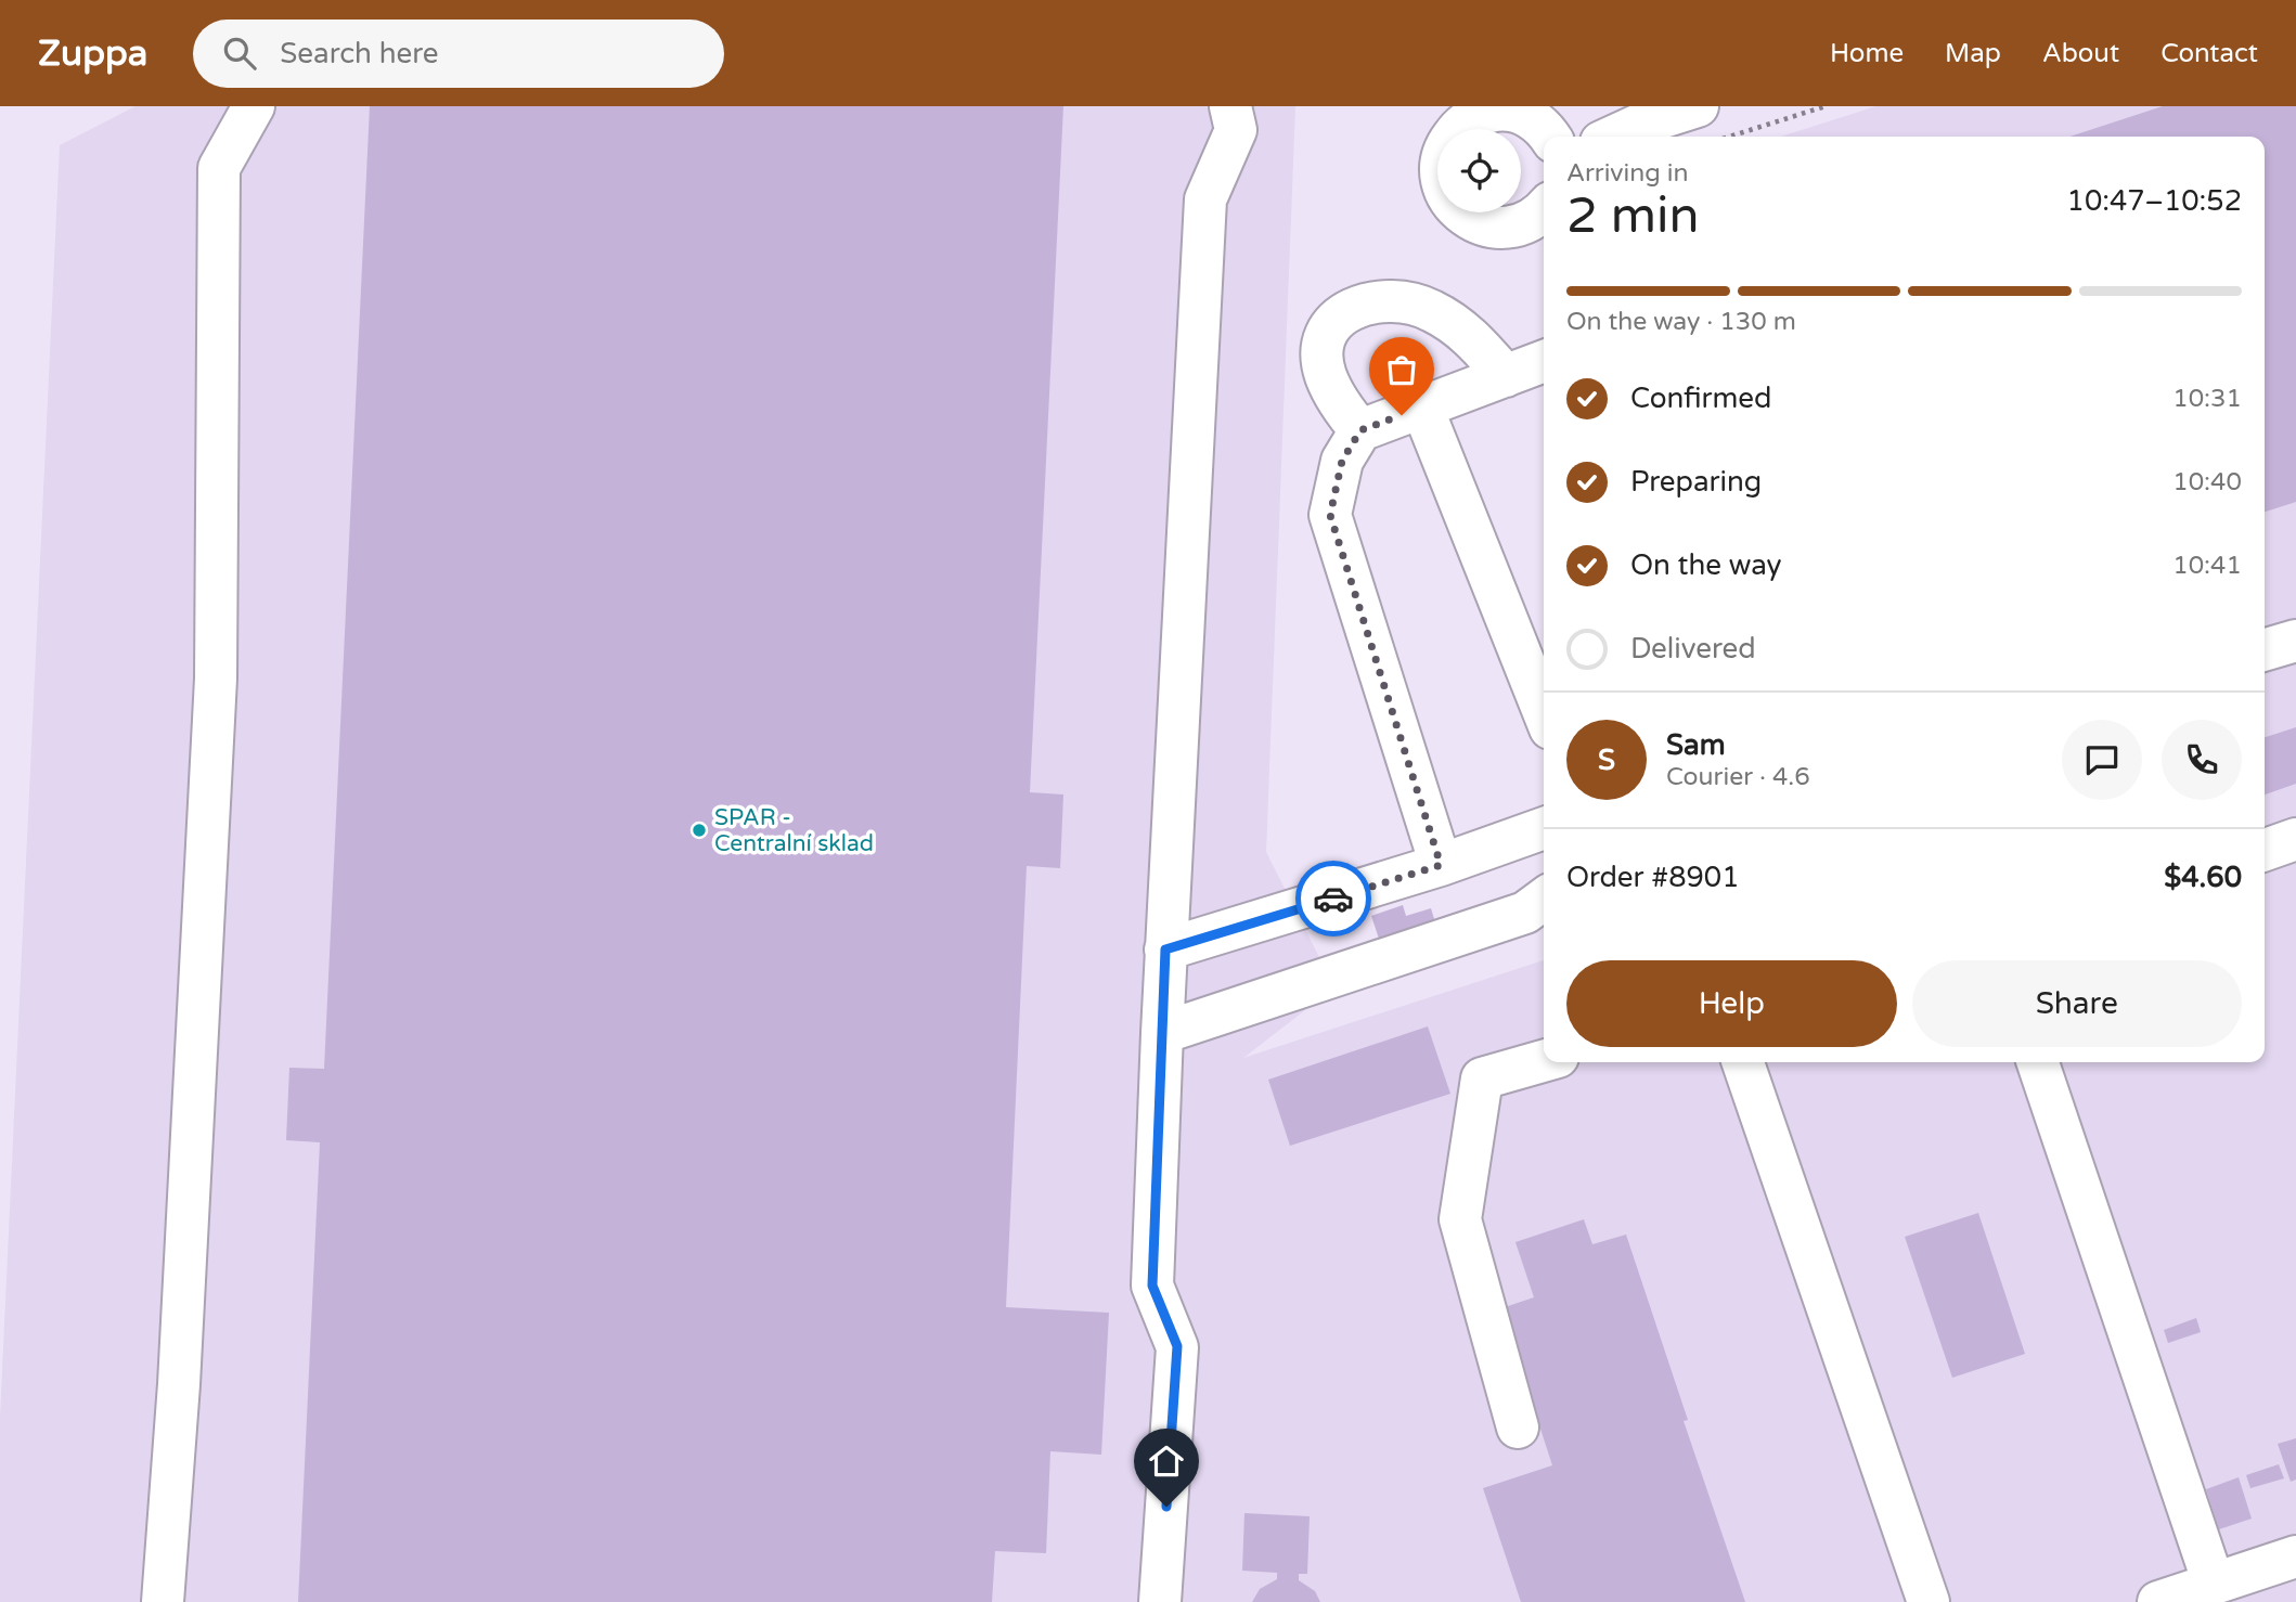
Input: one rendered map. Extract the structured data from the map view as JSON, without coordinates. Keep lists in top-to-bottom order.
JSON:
{
  "places": ["SPAR - Centralní sklad"],
  "page": {
    "header": "Zuppa",
    "search": "Search here",
    "nav": [
      "Home",
      "Map",
      "About",
      "Contact"
    ],
    "heading": ["2 min", "Arriving in", "10:47–10:52"],
    "panel": [
      "Sam",
      "Courier · 4.6",
      "Order #8901",
      "$4.60"
    ],
    "bar": "On the way · 130 m",
    "list": [
      ["Confirmed", "10:31"],
      ["Preparing", "10:40"],
      ["On the way", "10:41"],
      "Delivered"
    ],
    "round": "S",
    "buttons": ["Help", "Share"]
  }
}
